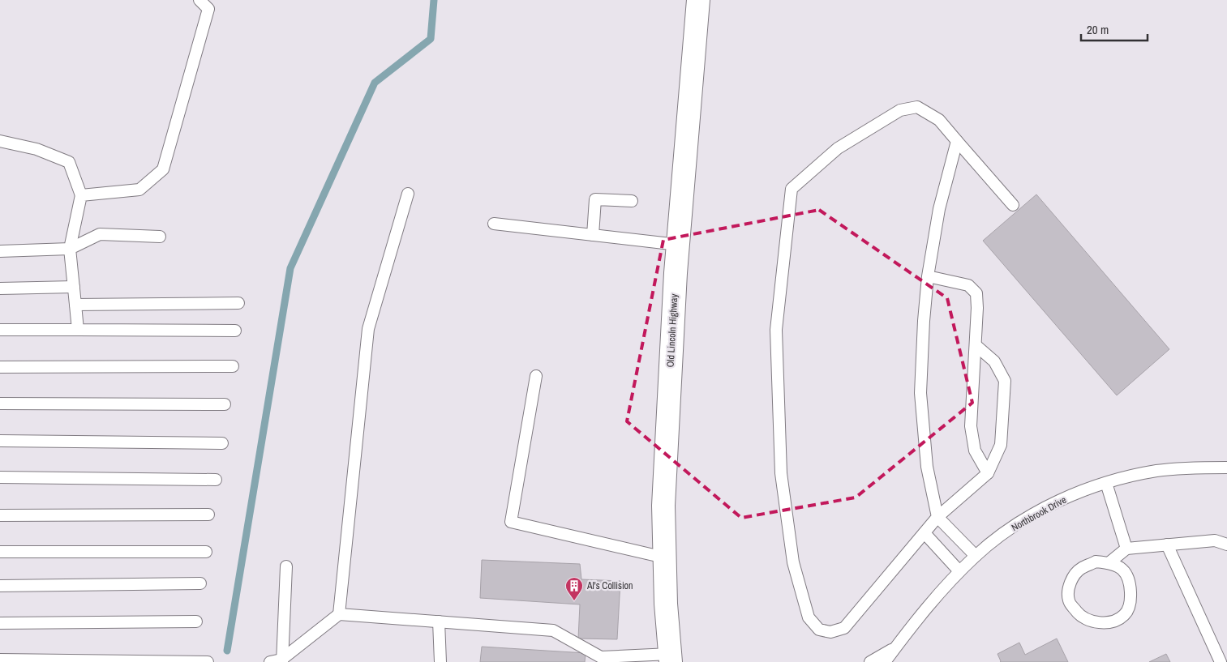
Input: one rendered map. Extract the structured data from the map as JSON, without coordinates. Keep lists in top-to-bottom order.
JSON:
{
  "streets": {
    "main road": ["Old Lincoln Highway"],
    "lane": ["Northbrook Drive"]
  },
  "places": {
    "building": ["Al's Collision"]
  },
  "scale_bar": "20 m"
}
